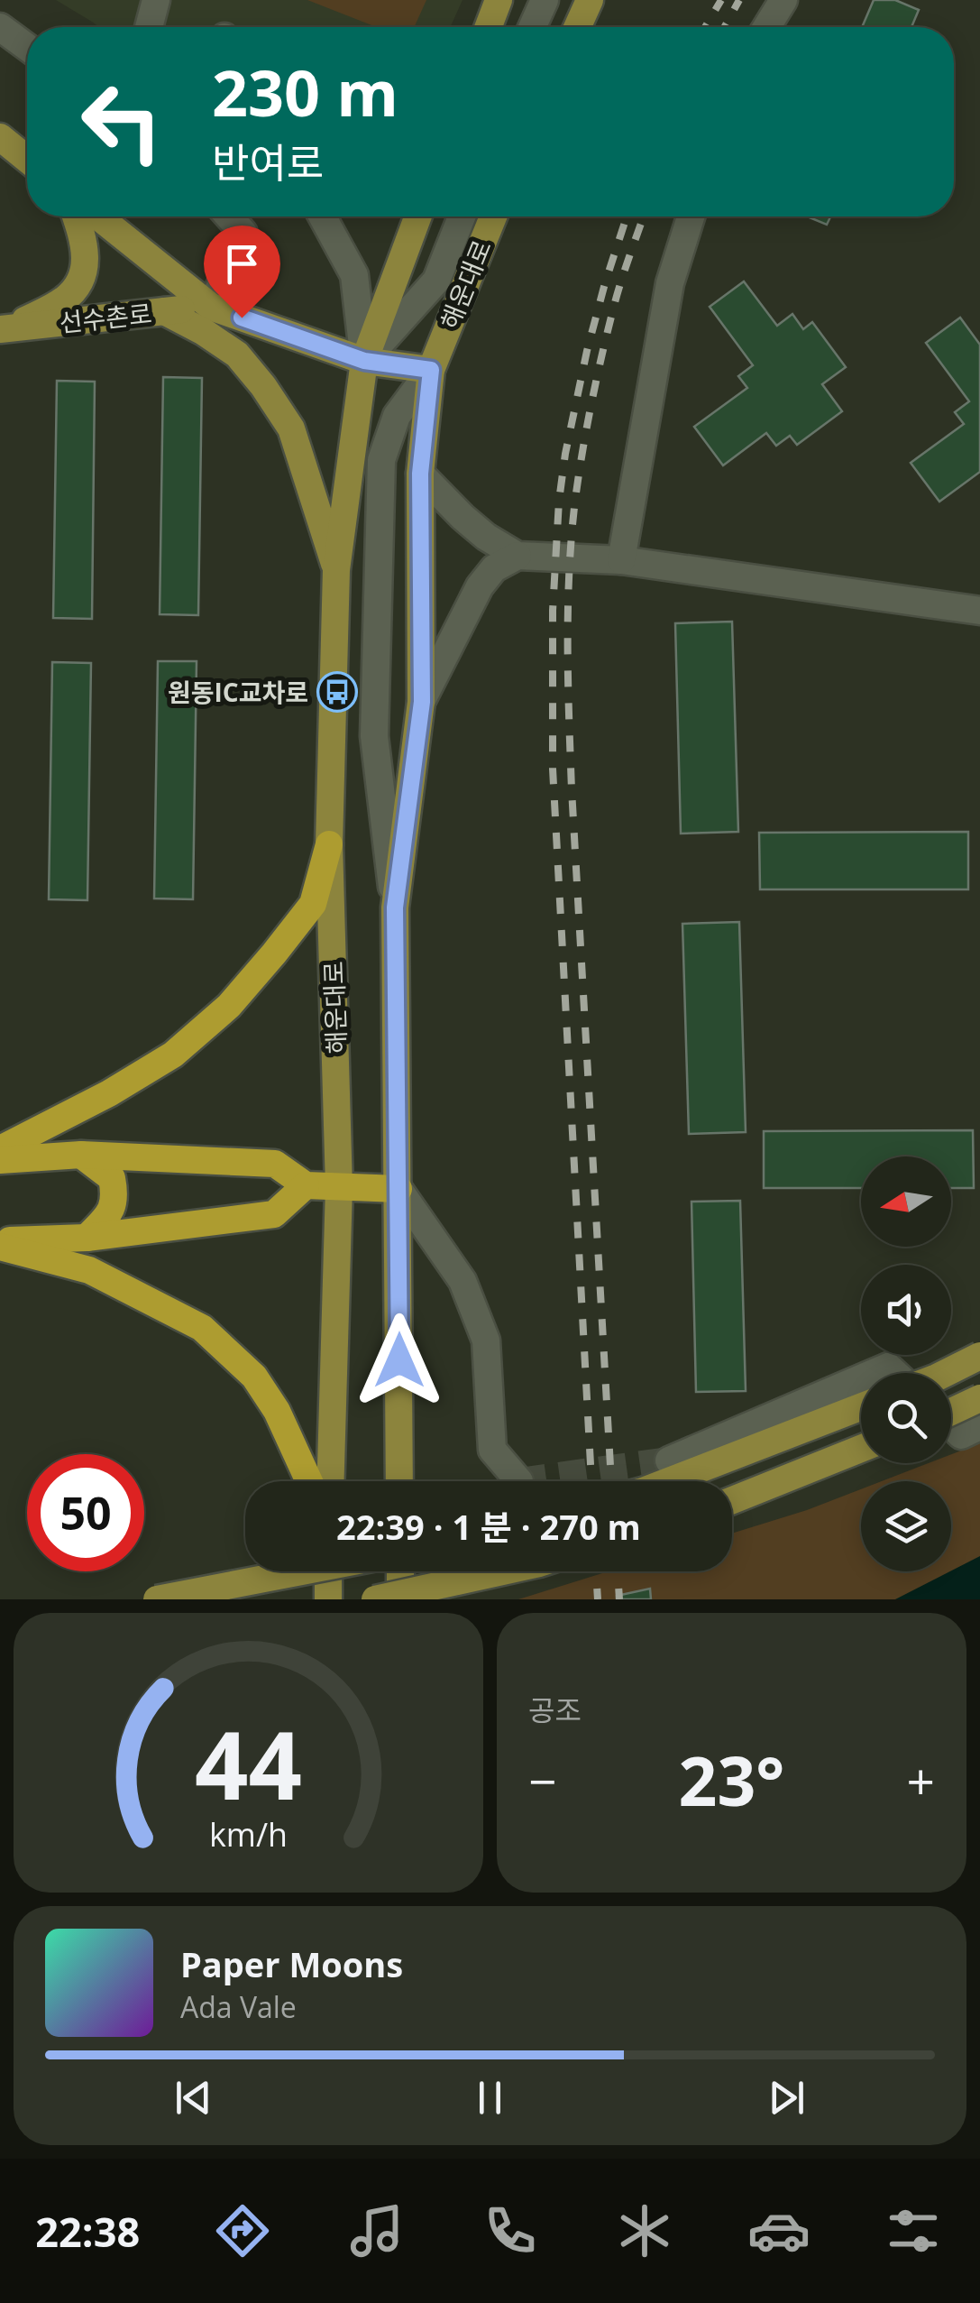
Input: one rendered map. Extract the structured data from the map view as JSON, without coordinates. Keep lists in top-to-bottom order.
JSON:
{
  "streets": {
    "main road": ["해운대로", "선수촌로"]
  },
  "places": {
    "bus stop": ["원동IC교차로"]
  },
  "north": "left",
  "page": {
    "turn": ["230 m", "반여로"],
    "limit": "50",
    "trip": "22:39 · 1 분 · 270 m",
    "tile": "공조",
    "heat": ["−", "23°", "+"],
    "song": ["Paper Moons", "Ada Vale"],
    "tabs": "22:38",
    "gauge": ["44", "km/h"]
  }
}
